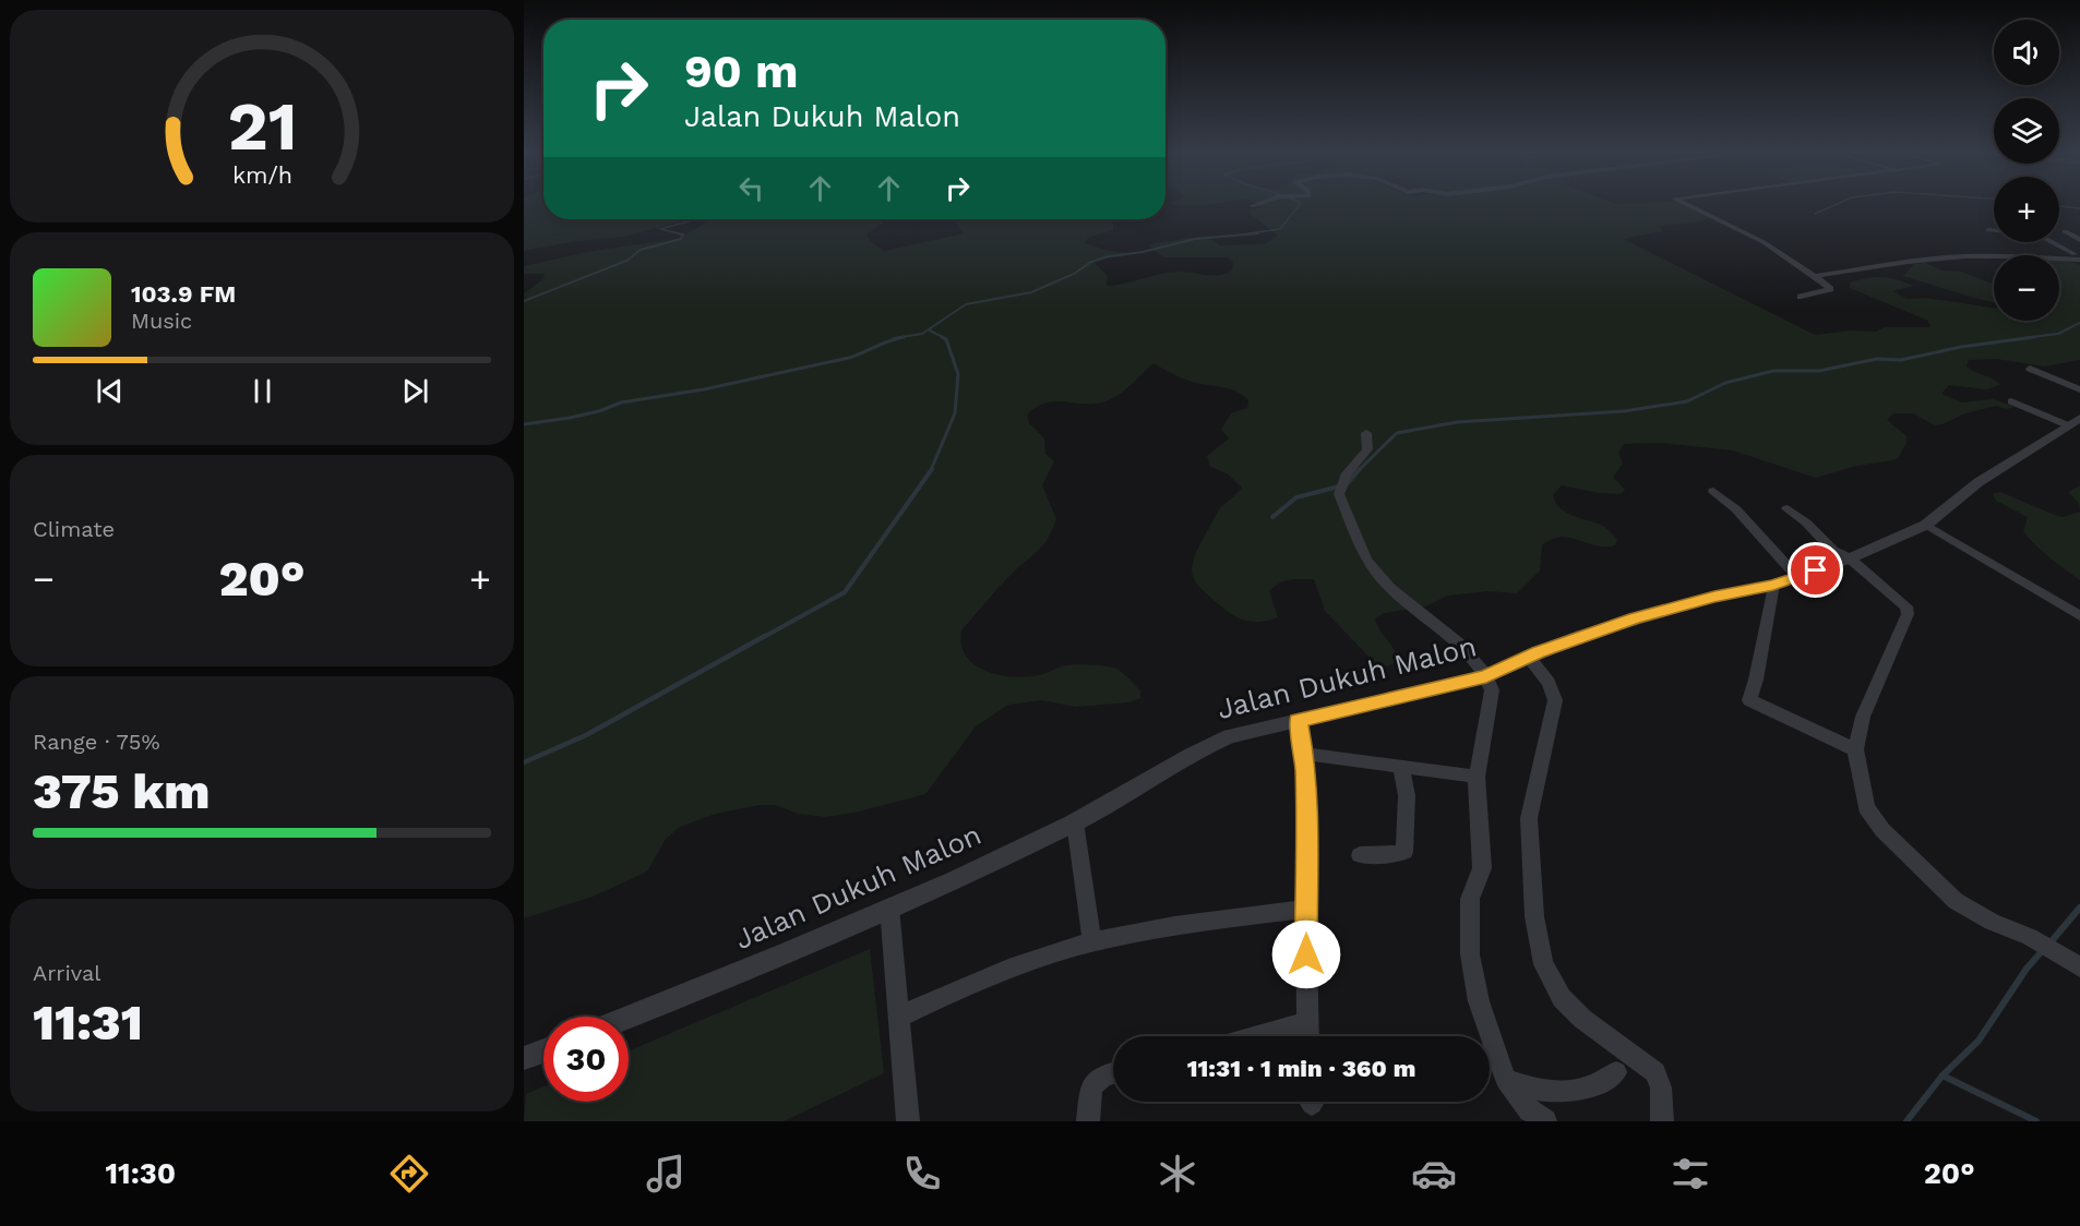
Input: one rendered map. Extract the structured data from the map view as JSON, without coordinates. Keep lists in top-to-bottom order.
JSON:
{
  "streets": {
    "street": ["Jalan Dukuh Malon"]
  },
  "page": {
    "map_buttons": ["+", "−"],
    "turn": ["90 m", "Jalan Dukuh Malon"],
    "song": ["103.9 FM", "Music"],
    "tile": [
      "Climate",
      ["Range · 75%", "375 km"],
      ["Arrival", "11:31"]
    ],
    "heat": ["−", "20°", "+"],
    "limit": "30",
    "trip": "11:31 · 1 min · 360 m",
    "tabs": ["11:30", "20°"],
    "gauge": ["21", "km/h"]
  }
}
